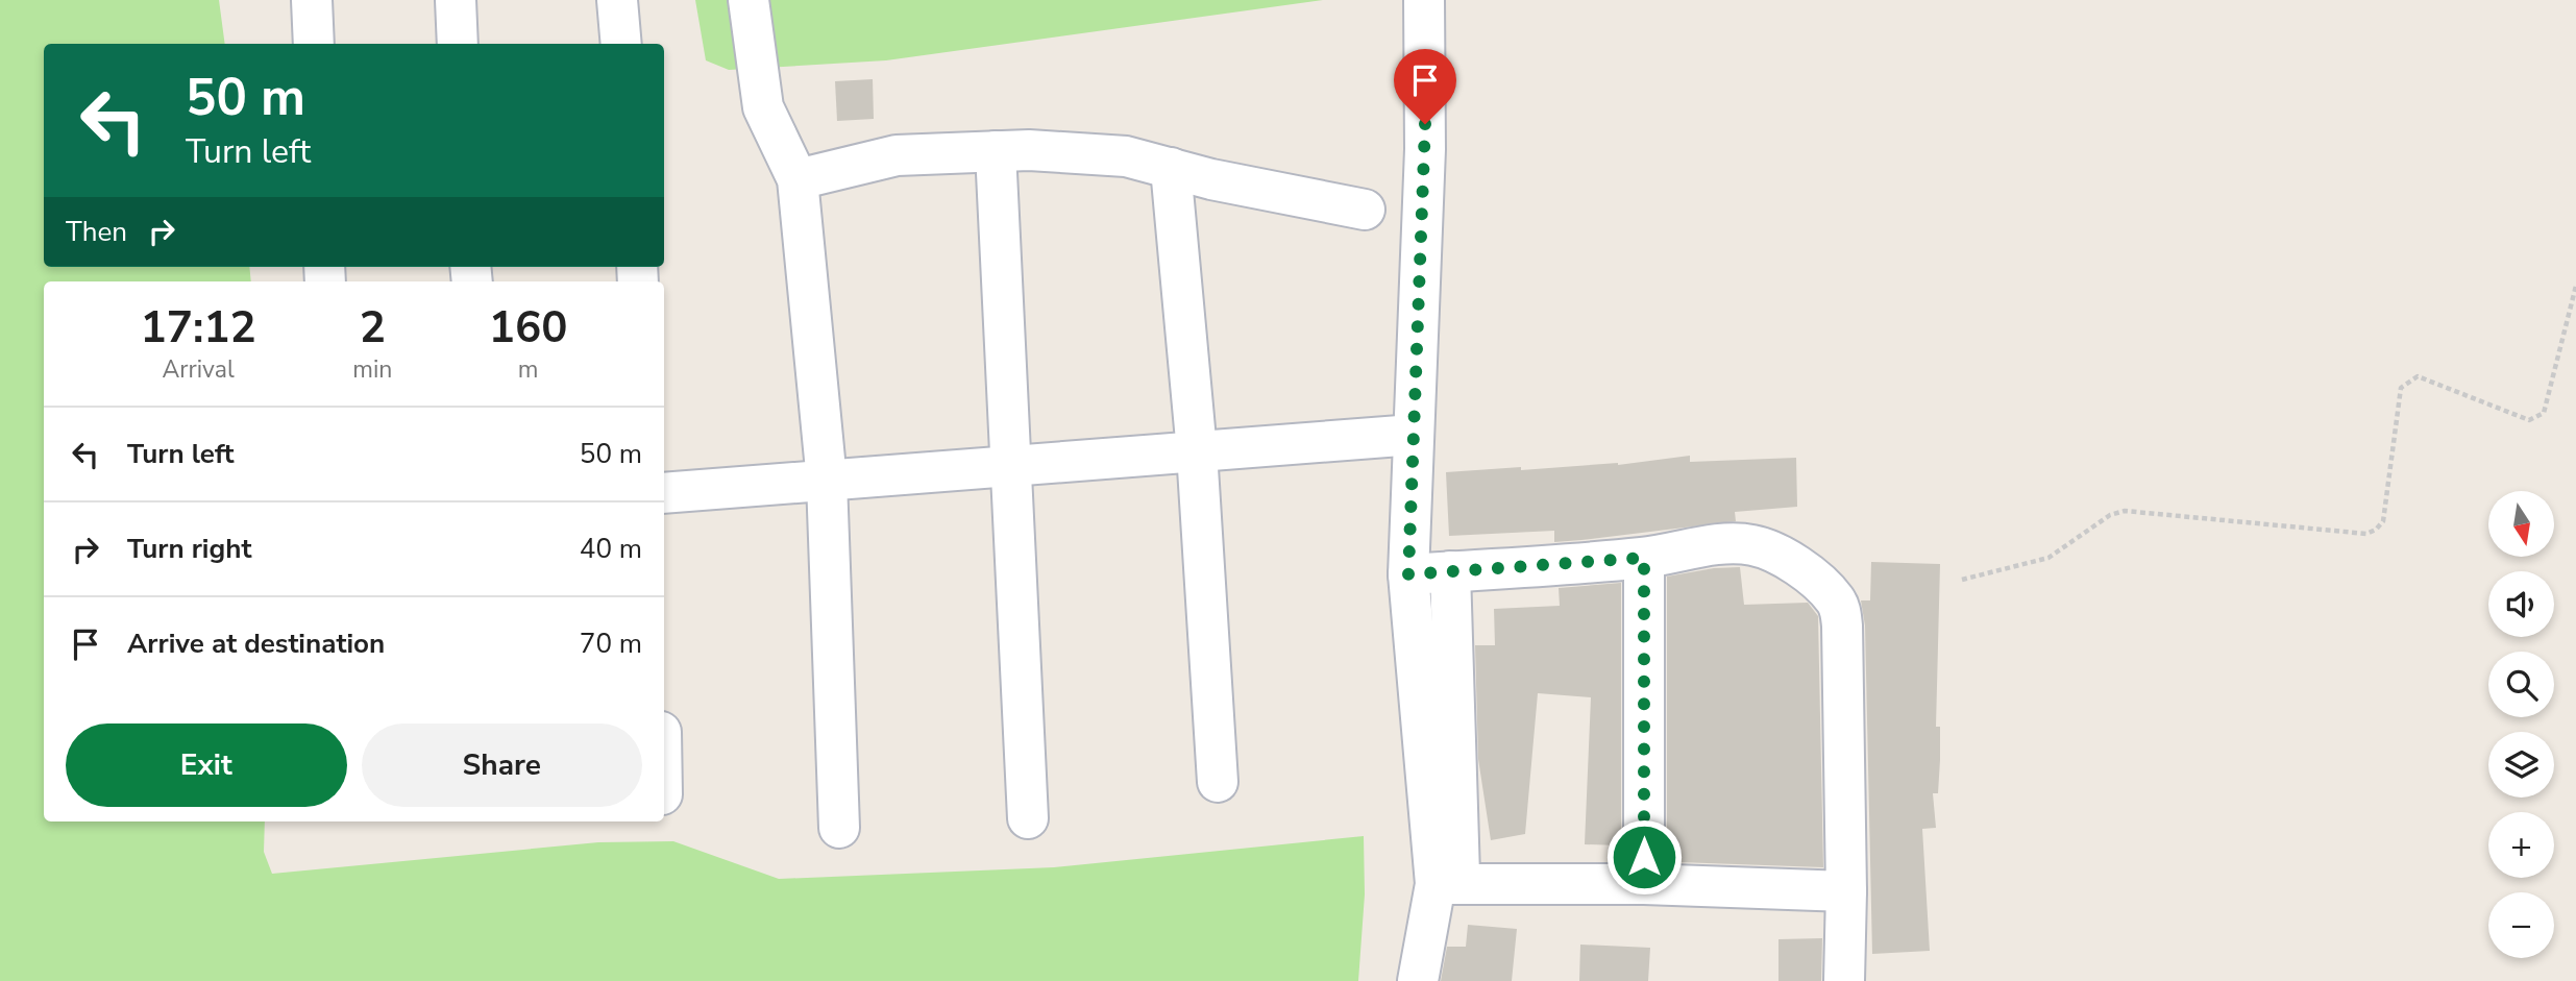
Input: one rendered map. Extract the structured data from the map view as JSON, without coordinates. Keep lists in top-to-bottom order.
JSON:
{
  "north": "bottom",
  "page": {
    "turn": ["50 m", "Turn left"],
    "then": "Then",
    "eta": [
      "17:12",
      "Arrival",
      "2",
      "min",
      "160",
      "m"
    ],
    "list": [
      {
        "name": "Turn left",
        "value": "50 m"
      },
      {
        "name": "Turn right",
        "value": "40 m"
      },
      {
        "name": "Arrive at destination",
        "value": "70 m"
      }
    ],
    "map_buttons": ["+", "−"],
    "buttons": ["Exit", "Share"]
  }
}
